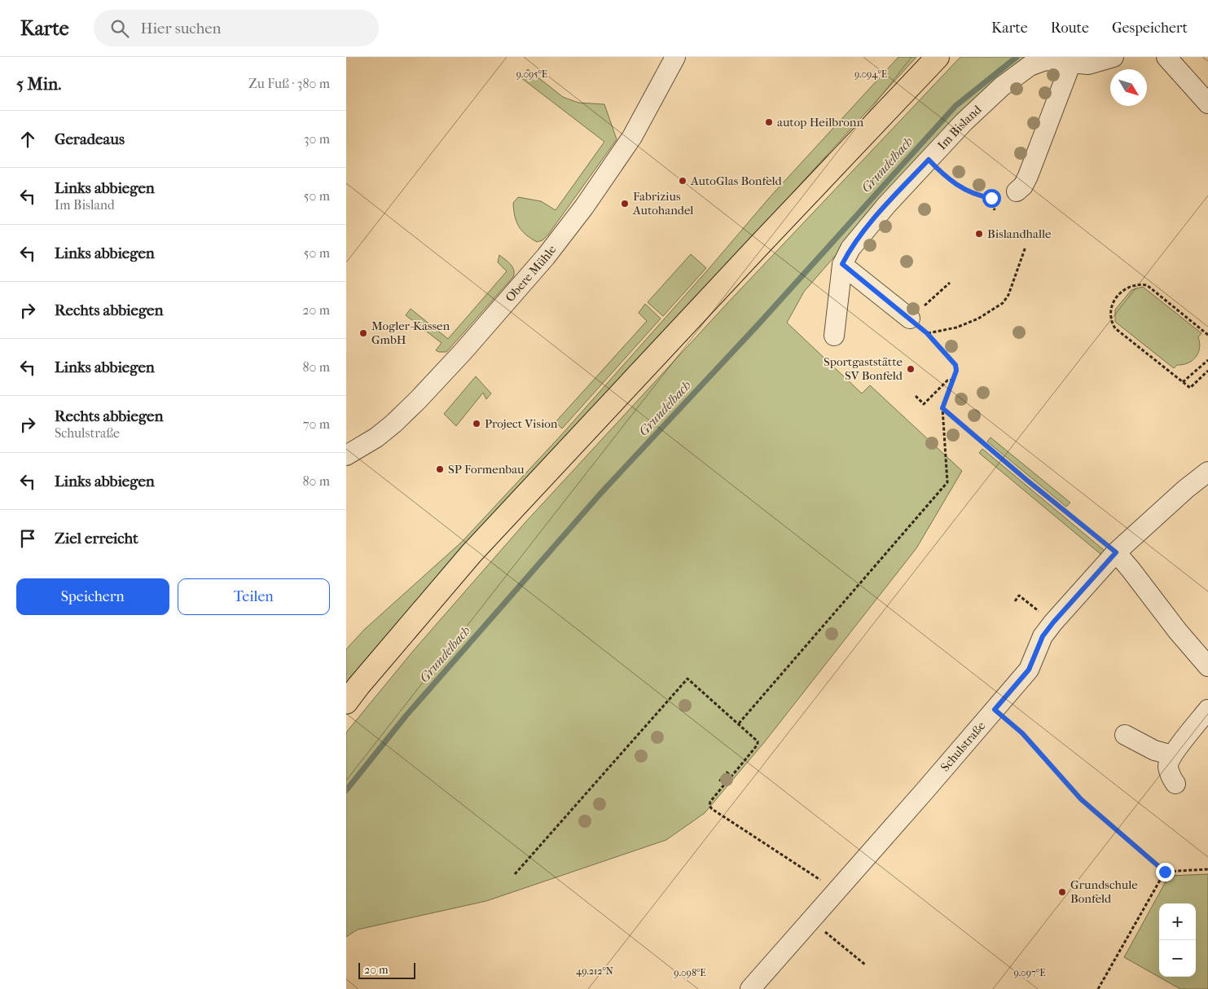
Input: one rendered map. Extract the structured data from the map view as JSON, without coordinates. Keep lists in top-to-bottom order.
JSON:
{
  "streets": {
    "street": ["Im Bisland", "Obere Mühle", "Schulstraße"]
  },
  "water": ["Grundelbach"],
  "places": [
    "autop Heilbronn",
    "AutoGlas Bonfeld",
    "Fabrizius Autohandel",
    "Bislandhalle",
    "Mogler-Kassen GmbH",
    "Sportgaststätte SV Bonfeld",
    "Project Vision",
    "SP Formenbau",
    "Grundschule Bonfeld"
  ],
  "scale_bar": "20 m",
  "north": "bottom right",
  "page": {
    "header": "Karte",
    "search": "Hier suchen",
    "nav": ["Karte", "Route", "Gespeichert"],
    "heading": ["5 Min.", "Zu Fuß · 380 m"],
    "list": [
      ["Geradeaus", "30 m"],
      ["Links abbiegen", "Im Bisland", "50 m"],
      ["Links abbiegen", "50 m"],
      ["Rechts abbiegen", "20 m"],
      ["Links abbiegen", "80 m"],
      ["Rechts abbiegen", "Schulstraße", "70 m"],
      ["Links abbiegen", "80 m"],
      "Ziel erreicht"
    ],
    "buttons": ["Speichern", "Teilen"],
    "map_buttons": ["+", "−"],
    "scale": "20 m"
  },
  "coordinates": [
    "9.095°E",
    "9.094°E",
    "49.212°N",
    "9.098°E",
    "9.097°E"
  ]
}
